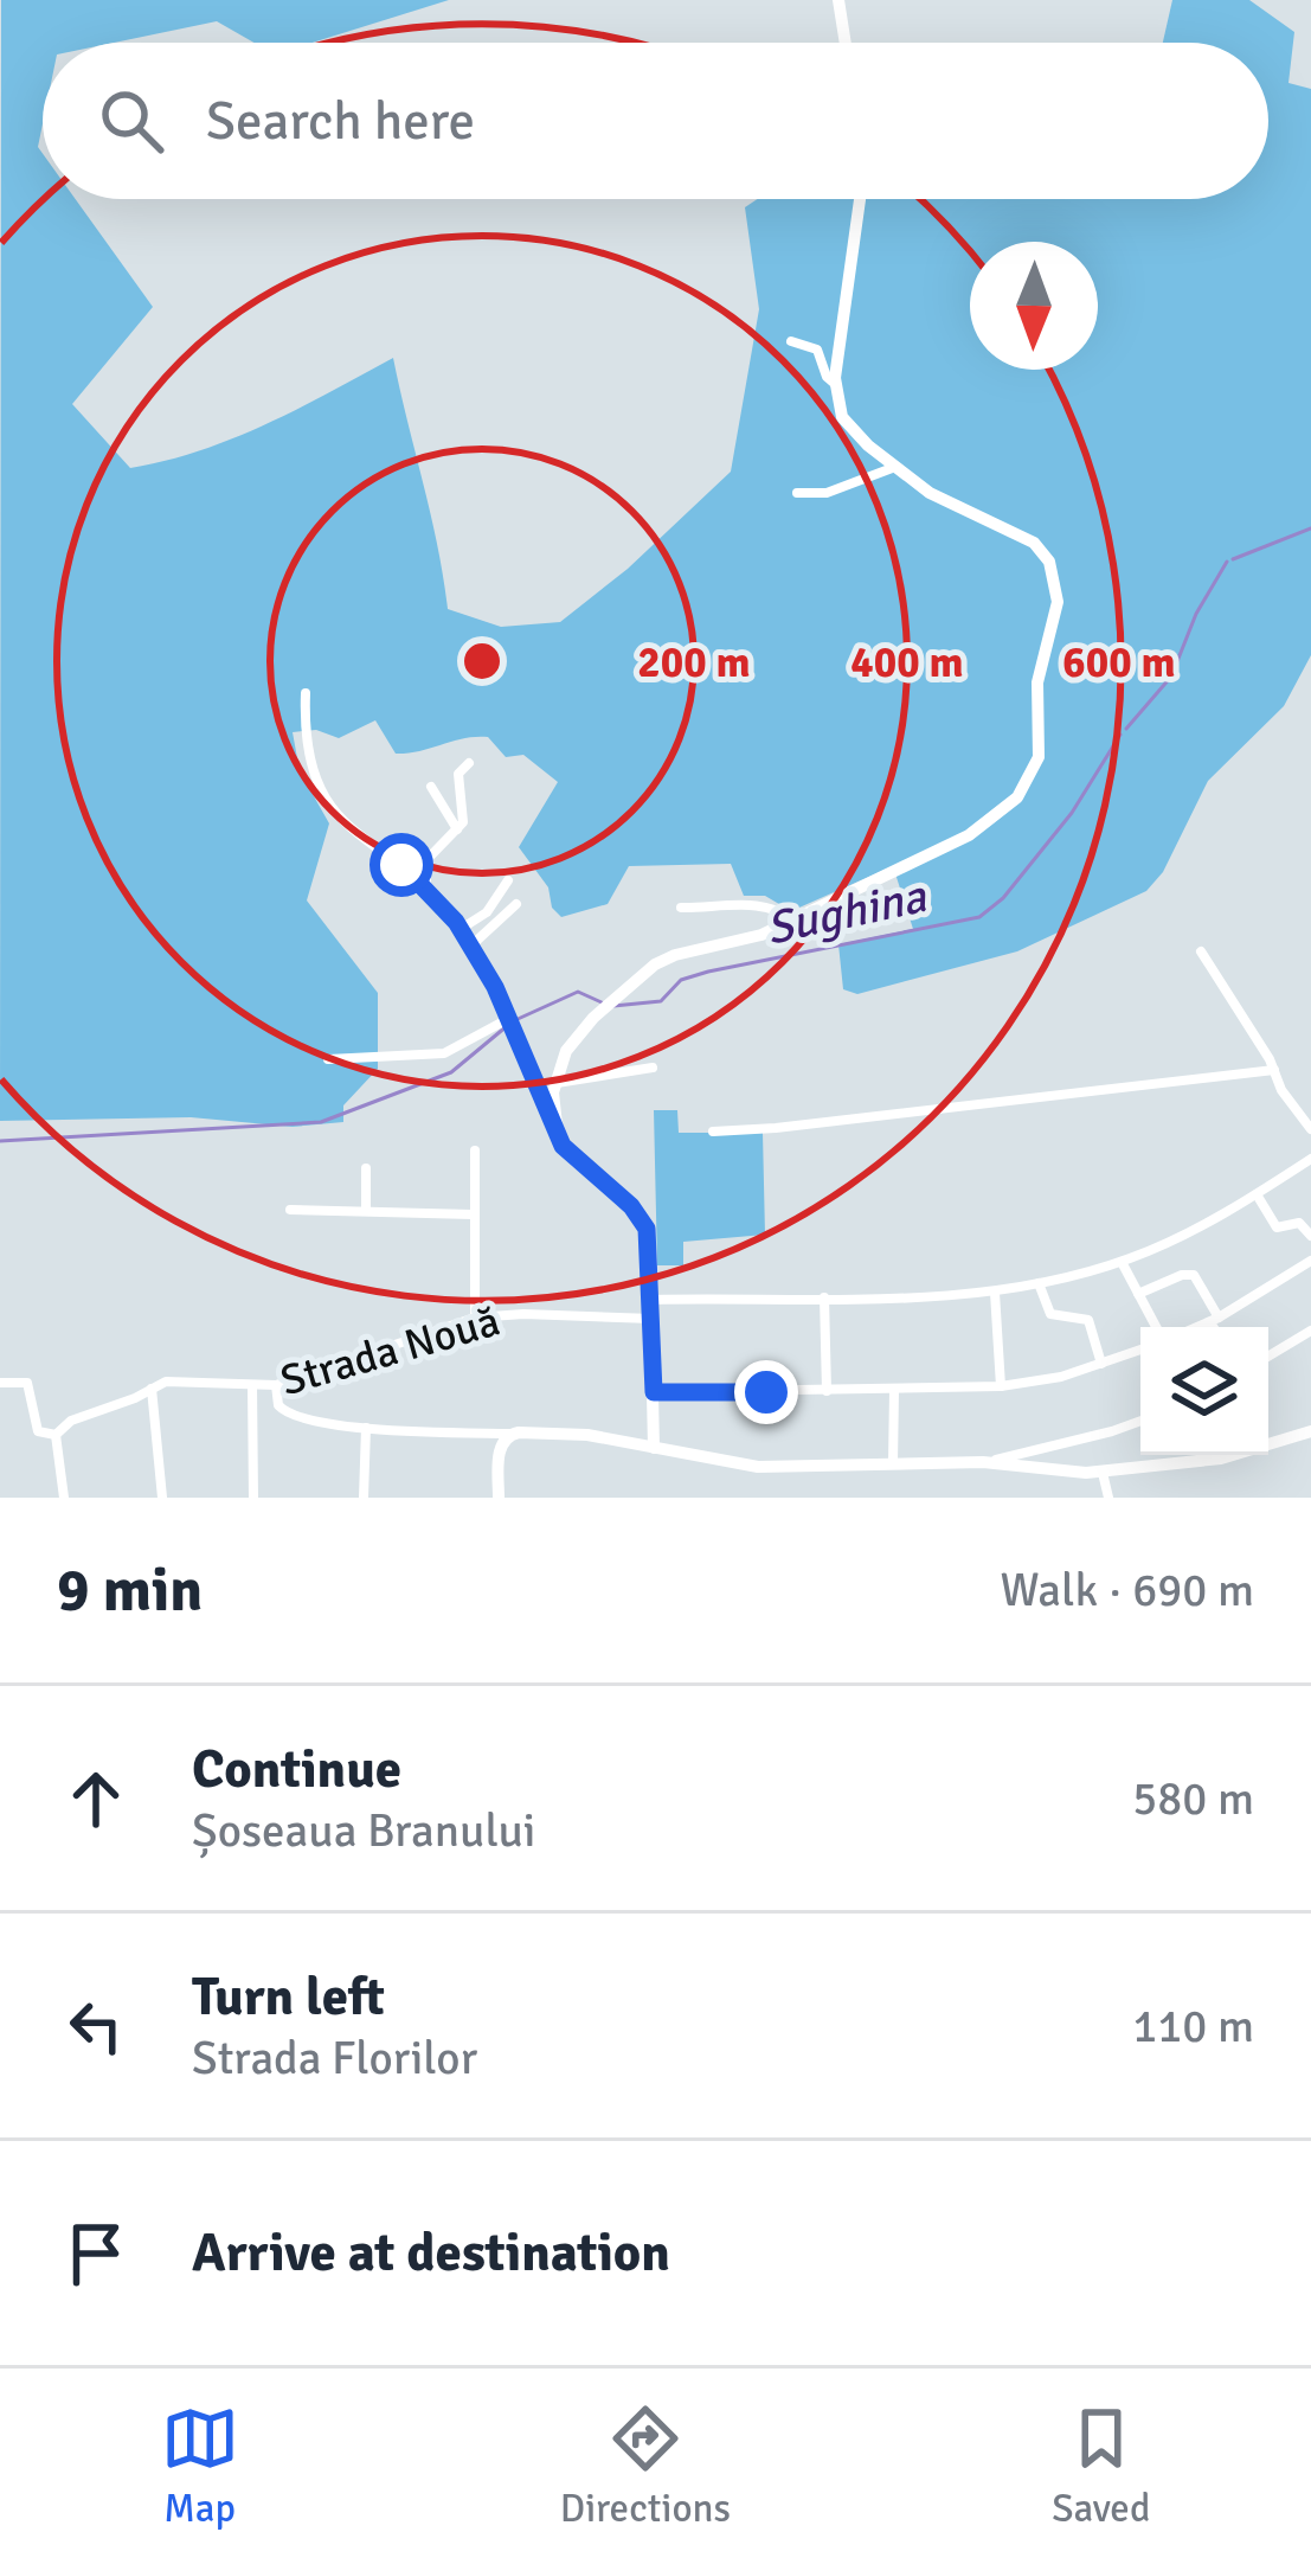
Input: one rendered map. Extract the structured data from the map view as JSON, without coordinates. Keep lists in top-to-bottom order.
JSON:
{
  "streets": {
    "street": ["Strada Nouă"]
  },
  "water": ["Sughina"],
  "north": "bottom",
  "page": {
    "search": "Search here",
    "heading": ["9 min", "Walk · 690 m"],
    "list": [
      ["Continue", "Șoseaua Branului", "580 m"],
      ["Turn left", "Strada Florilor", "110 m"],
      "Arrive at destination"
    ],
    "nav": ["Map", "Directions", "Saved"]
  },
  "rings": ["200 m", "400 m", "600 m"]
}
